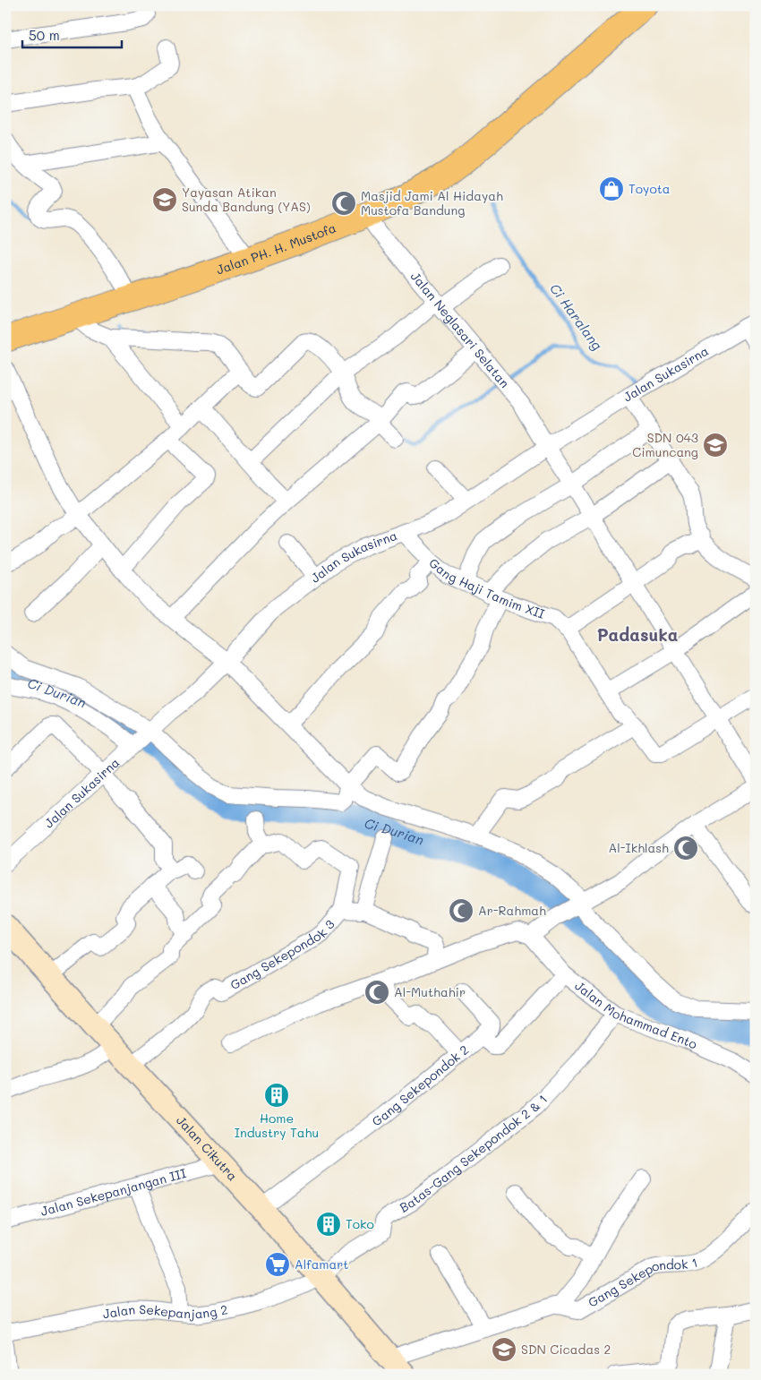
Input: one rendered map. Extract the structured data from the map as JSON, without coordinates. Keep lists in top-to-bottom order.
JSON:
{
  "streets": {
    "highway": ["Jalan PH. H. Mustofa"],
    "main road": ["Jalan Cikutra"],
    "street": [
      "Jalan Neglasari Selatan",
      "Jalan Sukasirna",
      "Gang Haji Tamim XII",
      "Gang Sekepondok 3",
      "Jalan Mohammad Ento",
      "Gang Sekepondok 2",
      "Batas-Gang Sekepondok 2 & 1",
      "Jalan Sekepanjangan III",
      "Gang Sekepondok 1",
      "Jalan Sekepanjang 2"
    ]
  },
  "crossings": [
    ["Jalan PH. H. Mustofa", "Jalan Neglasari Selatan"],
    ["Jalan Neglasari Selatan", "Jalan Sukasirna"],
    ["Jalan Neglasari Selatan", "Gang Haji Tamim XII"],
    ["Jalan Sukasirna", "Gang Haji Tamim XII"],
    ["Gang Sekepondok 3", "Jalan Cikutra"],
    ["Jalan Mohammad Ento", "Batas-Gang Sekepondok 2 & 1"],
    ["Gang Sekepondok 2", "Jalan Cikutra"],
    ["Jalan Cikutra", "Batas-Gang Sekepondok 2 & 1"],
    ["Jalan Cikutra", "Jalan Sekepanjangan III"],
    ["Jalan Cikutra", "Gang Sekepondok 1"],
    ["Jalan Cikutra", "Jalan Sekepanjang 2"],
    ["Batas-Gang Sekepondok 2 & 1", "Jalan Sekepanjang 2"]
  ],
  "districts": ["Padasuka"],
  "water": ["Ci Haralang", "Ci Durian"],
  "places": {
    "shop": ["Toyota"],
    "school or university": ["Yayasan Atikan Sunda Bandung (YAS)", "SDN 043 Cimuncang", "SDN Cicadas 2"],
    "mosque": [
      "Masjid Jami Al Hidayah Mustofa Bandung",
      "Al-Ikhlash",
      "Ar-Rahmah",
      "Al-Muthahir"
    ],
    "building": ["Home Industry Tahu", "Toko"],
    "supermarket": ["Alfamart"]
  },
  "scale_bar": "50 m"
}
